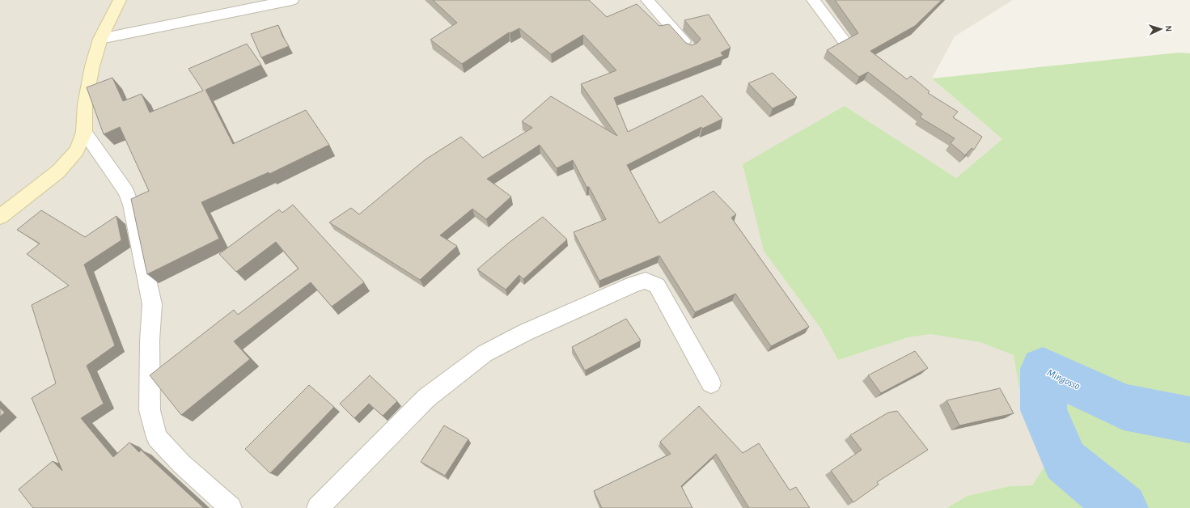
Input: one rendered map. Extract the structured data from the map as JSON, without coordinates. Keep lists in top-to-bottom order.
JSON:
{
  "water": ["Mingosso"],
  "north": "right"
}
